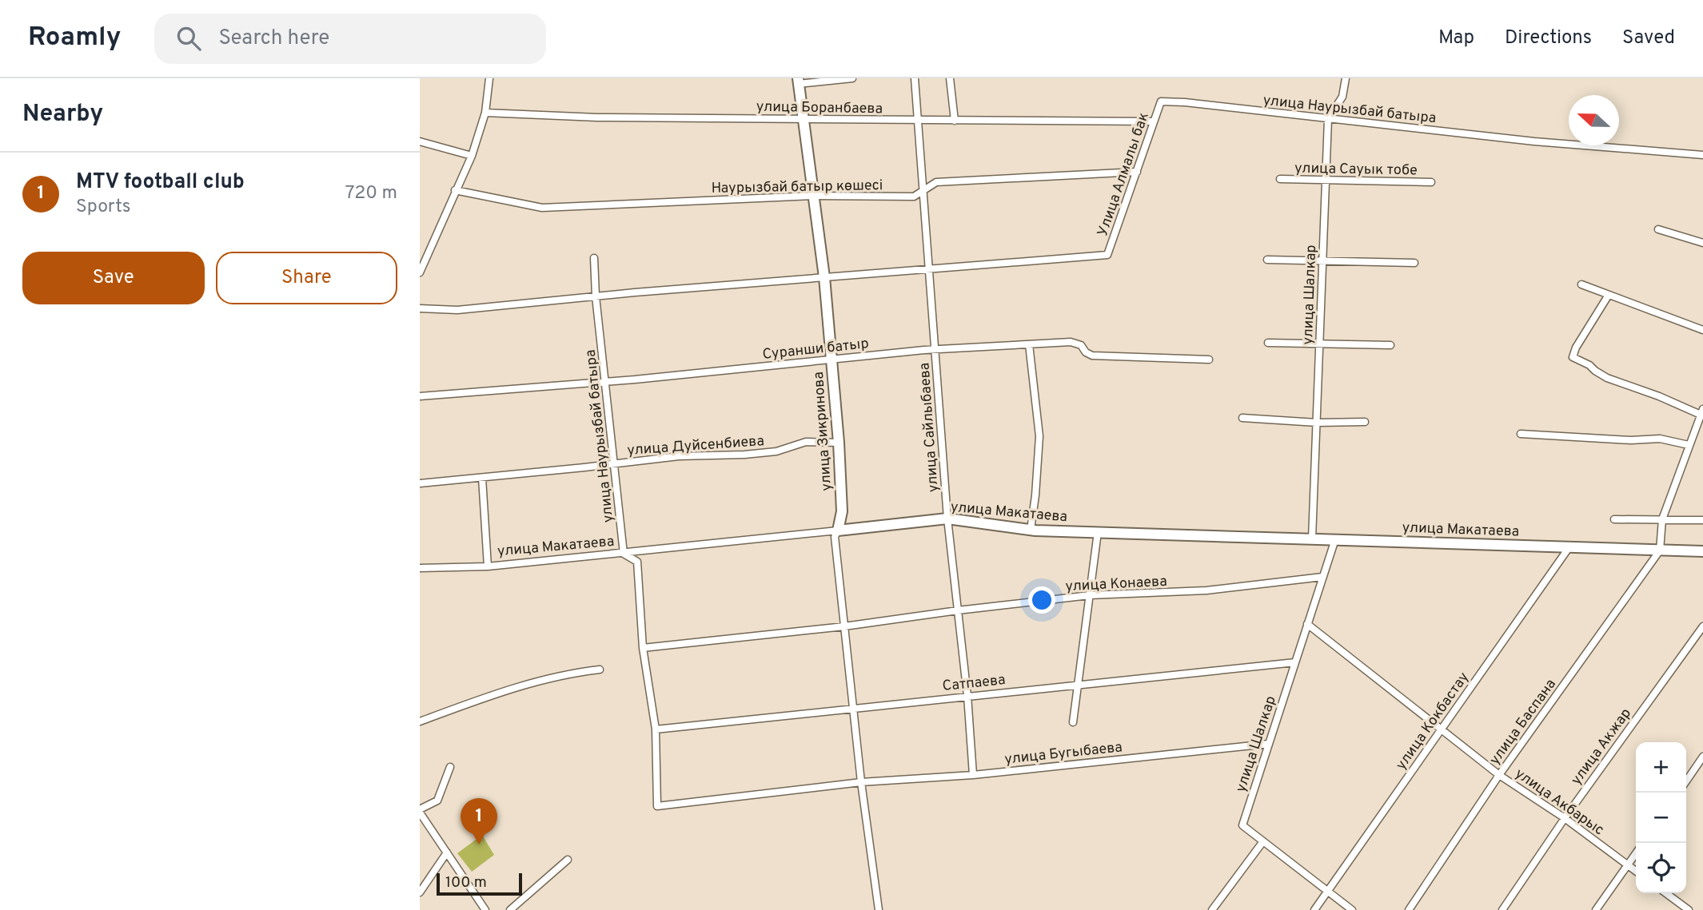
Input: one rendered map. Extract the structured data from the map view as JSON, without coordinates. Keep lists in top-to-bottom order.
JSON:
{
  "streets": {
    "street": [
      "улица Боранбаева",
      "улица Наурызбай батыра",
      "улица Сауык тобе",
      "Улица Алмалы бак",
      "Наурызбай батыр көшесі",
      "улица Шалкар",
      "Суранши батыр",
      "улица Сайлыбаева",
      "улица Зикринова",
      "улица Дуйсенбиева",
      "улица Макатаева",
      "улица Конаева",
      "Сатпаева",
      "улица Кокбастау",
      "улица Баспана",
      "улица Акжар",
      "улица Бугыбаева",
      "улица Акбарыс"
    ]
  },
  "crossings": [
    ["улица Боранбаева", "Улица Алмалы бак"],
    ["улица Боранбаева", "улица Сайлыбаева"],
    ["улица Боранбаева", "улица Зикринова"],
    ["улица Наурызбай батыра", "Улица Алмалы бак"],
    ["улица Наурызбай батыра", "улица Шалкар"],
    ["улица Наурызбай батыра", "Суранши батыр"],
    ["улица Наурызбай батыра", "улица Дуйсенбиева"],
    ["улица Наурызбай батыра", "улица Макатаева"],
    ["улица Наурызбай батыра", "улица Конаева"],
    ["улица Наурызбай батыра", "Сатпаева"],
    ["улица Наурызбай батыра", "улица Бугыбаева"],
    ["улица Сауык тобе", "улица Шалкар"],
    ["Улица Алмалы бак", "Наурызбай батыр көшесі"],
    ["Улица Алмалы бак", "улица Сайлыбаева"],
    ["Наурызбай батыр көшесі", "улица Сайлыбаева"],
    ["Наурызбай батыр көшесі", "улица Зикринова"],
    ["улица Шалкар", "улица Макатаева"],
    ["улица Шалкар", "улица Конаева"],
    ["улица Шалкар", "Сатпаева"],
    ["улица Шалкар", "улица Кокбастау"],
    ["улица Шалкар", "улица Бугыбаева"],
    ["улица Шалкар", "улица Акбарыс"],
    ["Суранши батыр", "улица Сайлыбаева"],
    ["Суранши батыр", "улица Зикринова"],
    ["улица Сайлыбаева", "улица Макатаева"],
    ["улица Сайлыбаева", "улица Конаева"],
    ["улица Сайлыбаева", "Сатпаева"],
    ["улица Сайлыбаева", "улица Бугыбаева"],
    ["улица Зикринова", "улица Дуйсенбиева"],
    ["улица Зикринова", "улица Макатаева"],
    ["улица Зикринова", "улица Конаева"],
    ["улица Зикринова", "Сатпаева"],
    ["улица Зикринова", "улица Бугыбаева"],
    ["улица Макатаева", "улица Кокбастау"],
    ["улица Макатаева", "улица Баспана"],
    ["улица Кокбастау", "улица Акбарыс"],
    ["улица Баспана", "улица Акбарыс"],
    ["улица Акжар", "улица Акбарыс"]
  ],
  "scale_bar": "100 m",
  "north": "left",
  "page": {
    "header": "Roamly",
    "search": "Search here",
    "nav": ["Map", "Directions", "Saved"],
    "heading": "Nearby",
    "list": [
      {
        "mark": "1",
        "name": "MTV football club",
        "note": "Sports",
        "value": "720 m"
      }
    ],
    "buttons": ["Save", "Share"],
    "map_buttons": ["+", "−"],
    "pins": "1",
    "scale": "100 m"
  }
}
